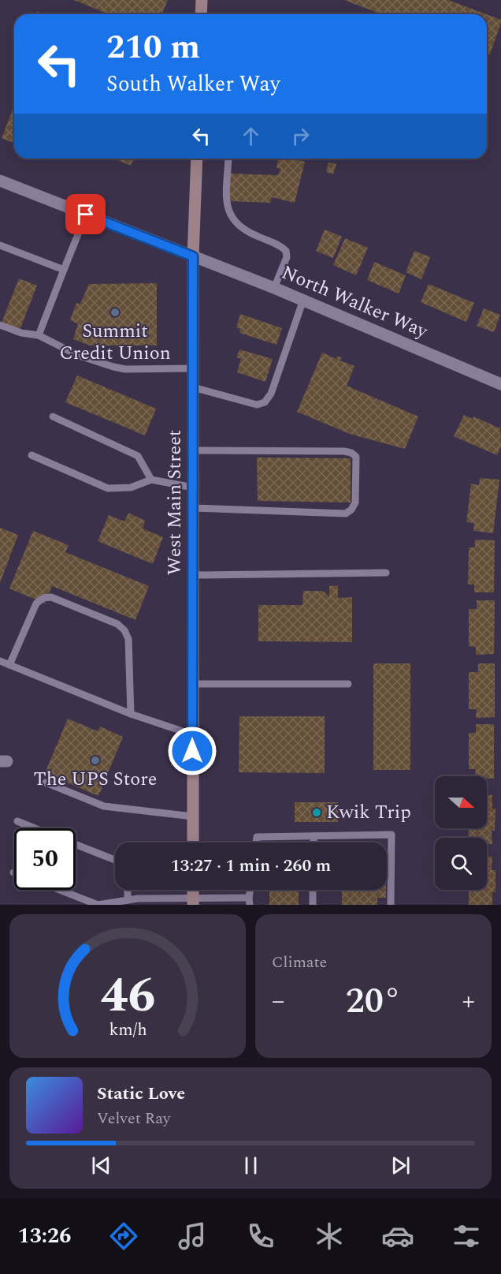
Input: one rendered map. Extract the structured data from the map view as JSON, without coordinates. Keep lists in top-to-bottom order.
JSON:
{
  "streets": {
    "main road": ["West Main Street"],
    "street": ["North Walker Way"]
  },
  "crossings": [
    ["North Walker Way", "West Main Street"]
  ],
  "places": ["Summit Credit Union", "The UPS Store", "Kwik Trip"],
  "north": "right",
  "page": {
    "turn": ["210 m", "South Walker Way"],
    "limit": "50",
    "trip": "13:27 · 1 min · 260 m",
    "tile": "Climate",
    "heat": ["−", "20°", "+"],
    "song": ["Static Love", "Velvet Ray"],
    "tabs": "13:26",
    "gauge": ["46", "km/h"]
  }
}
